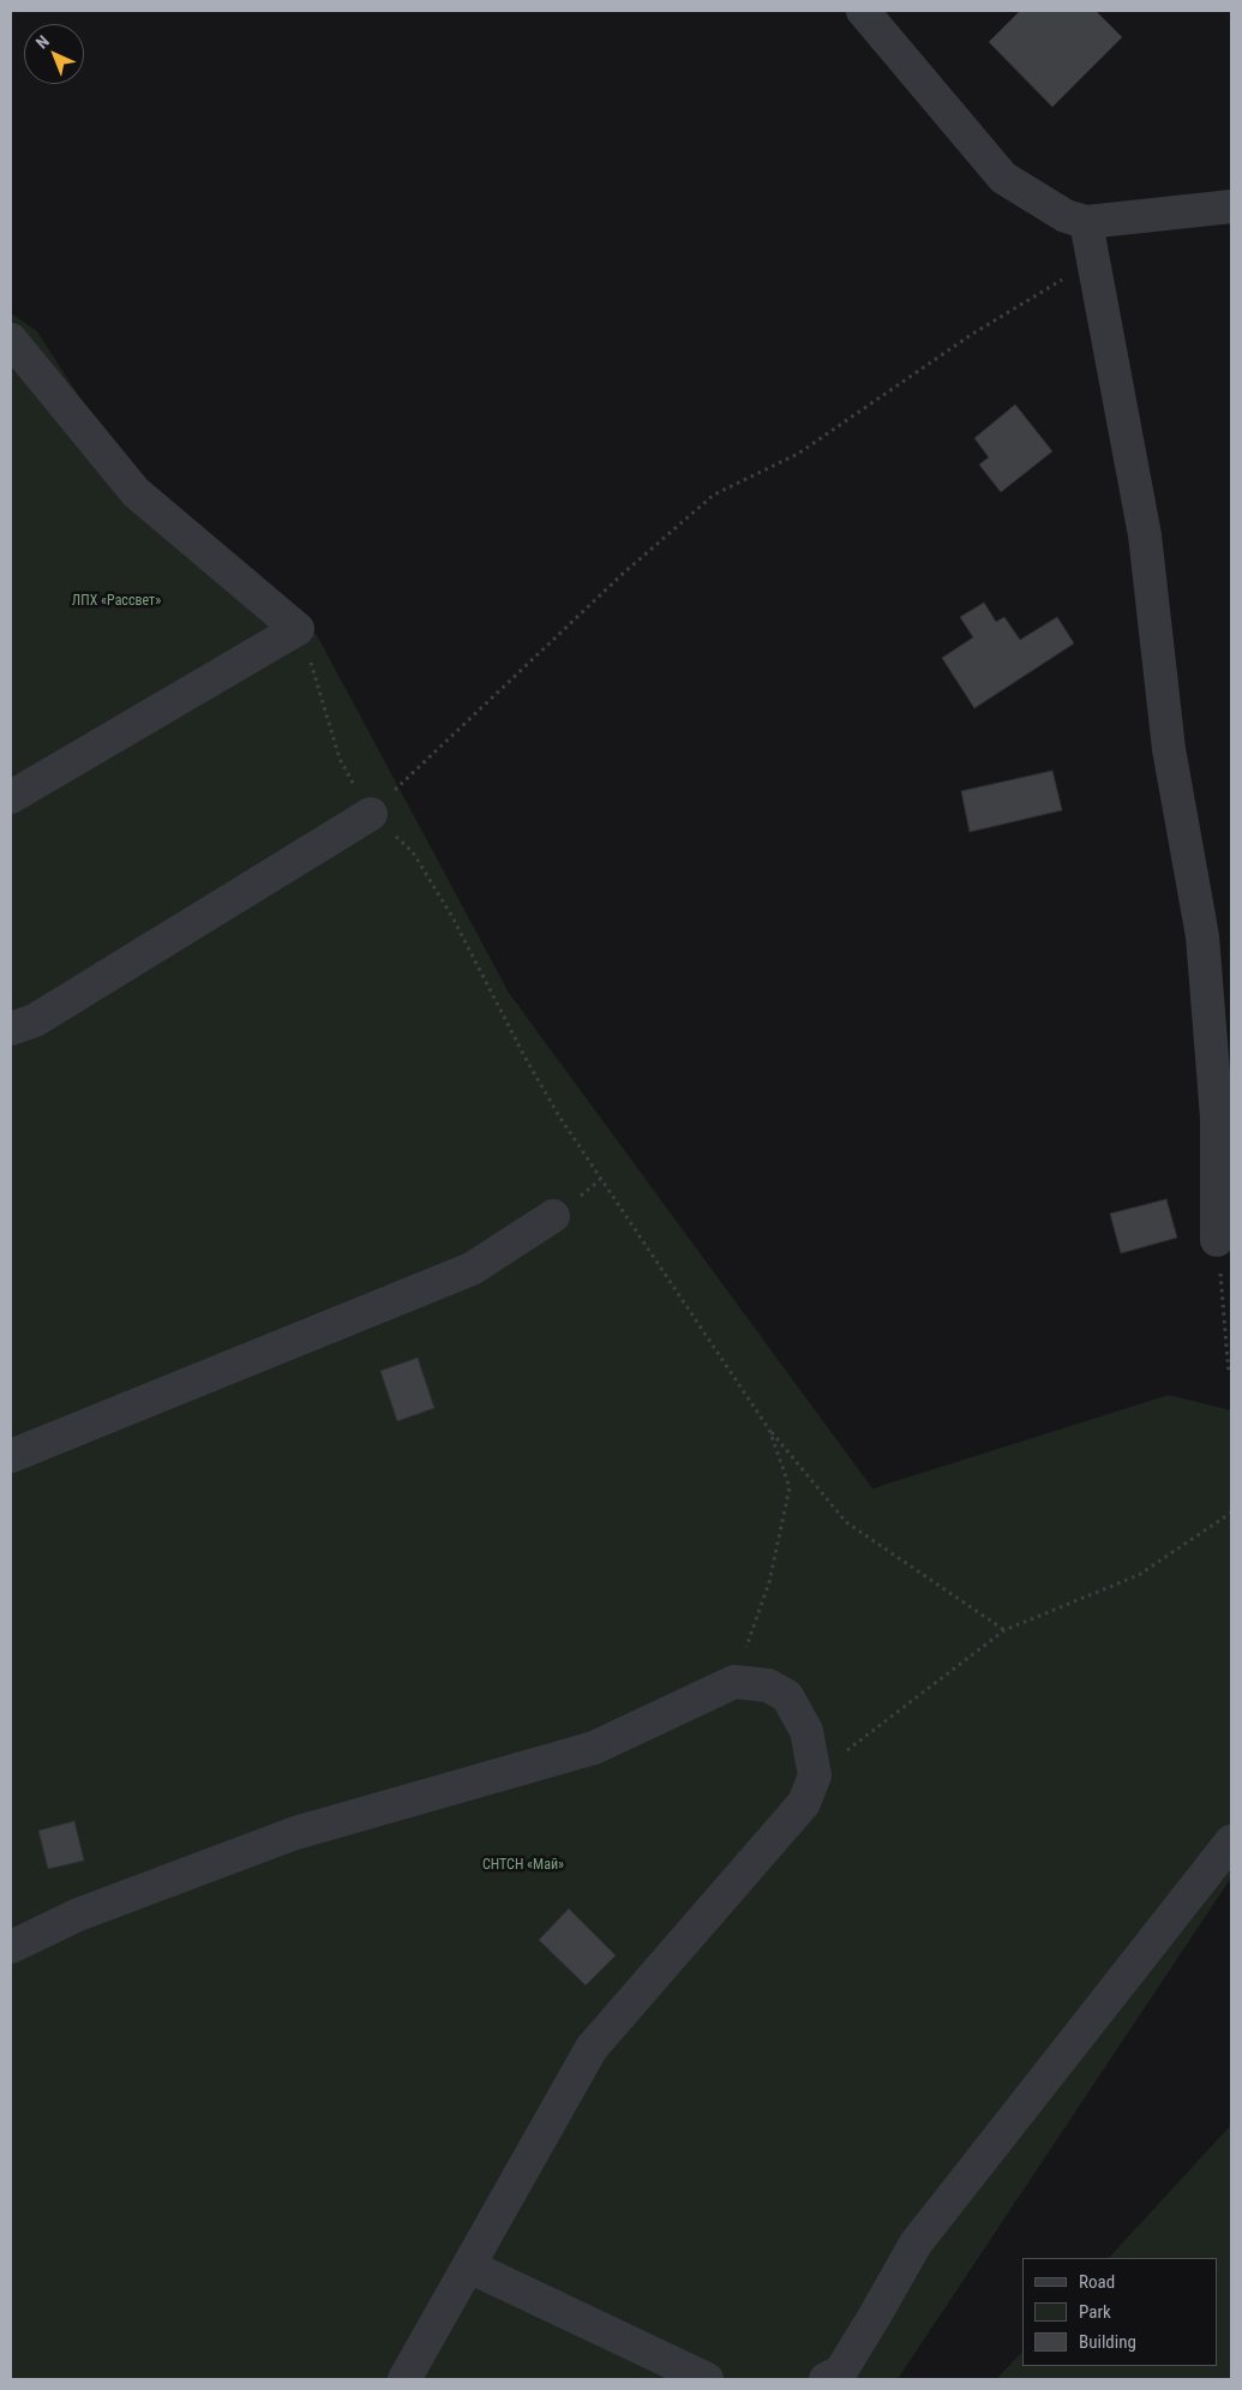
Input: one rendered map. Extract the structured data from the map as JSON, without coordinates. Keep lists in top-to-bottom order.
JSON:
{
  "parks": ["ЛПХ «Рассвет»", "СНТСН «Май»"],
  "legend": ["Road", "Park", "Building"],
  "north": "top left"
}
